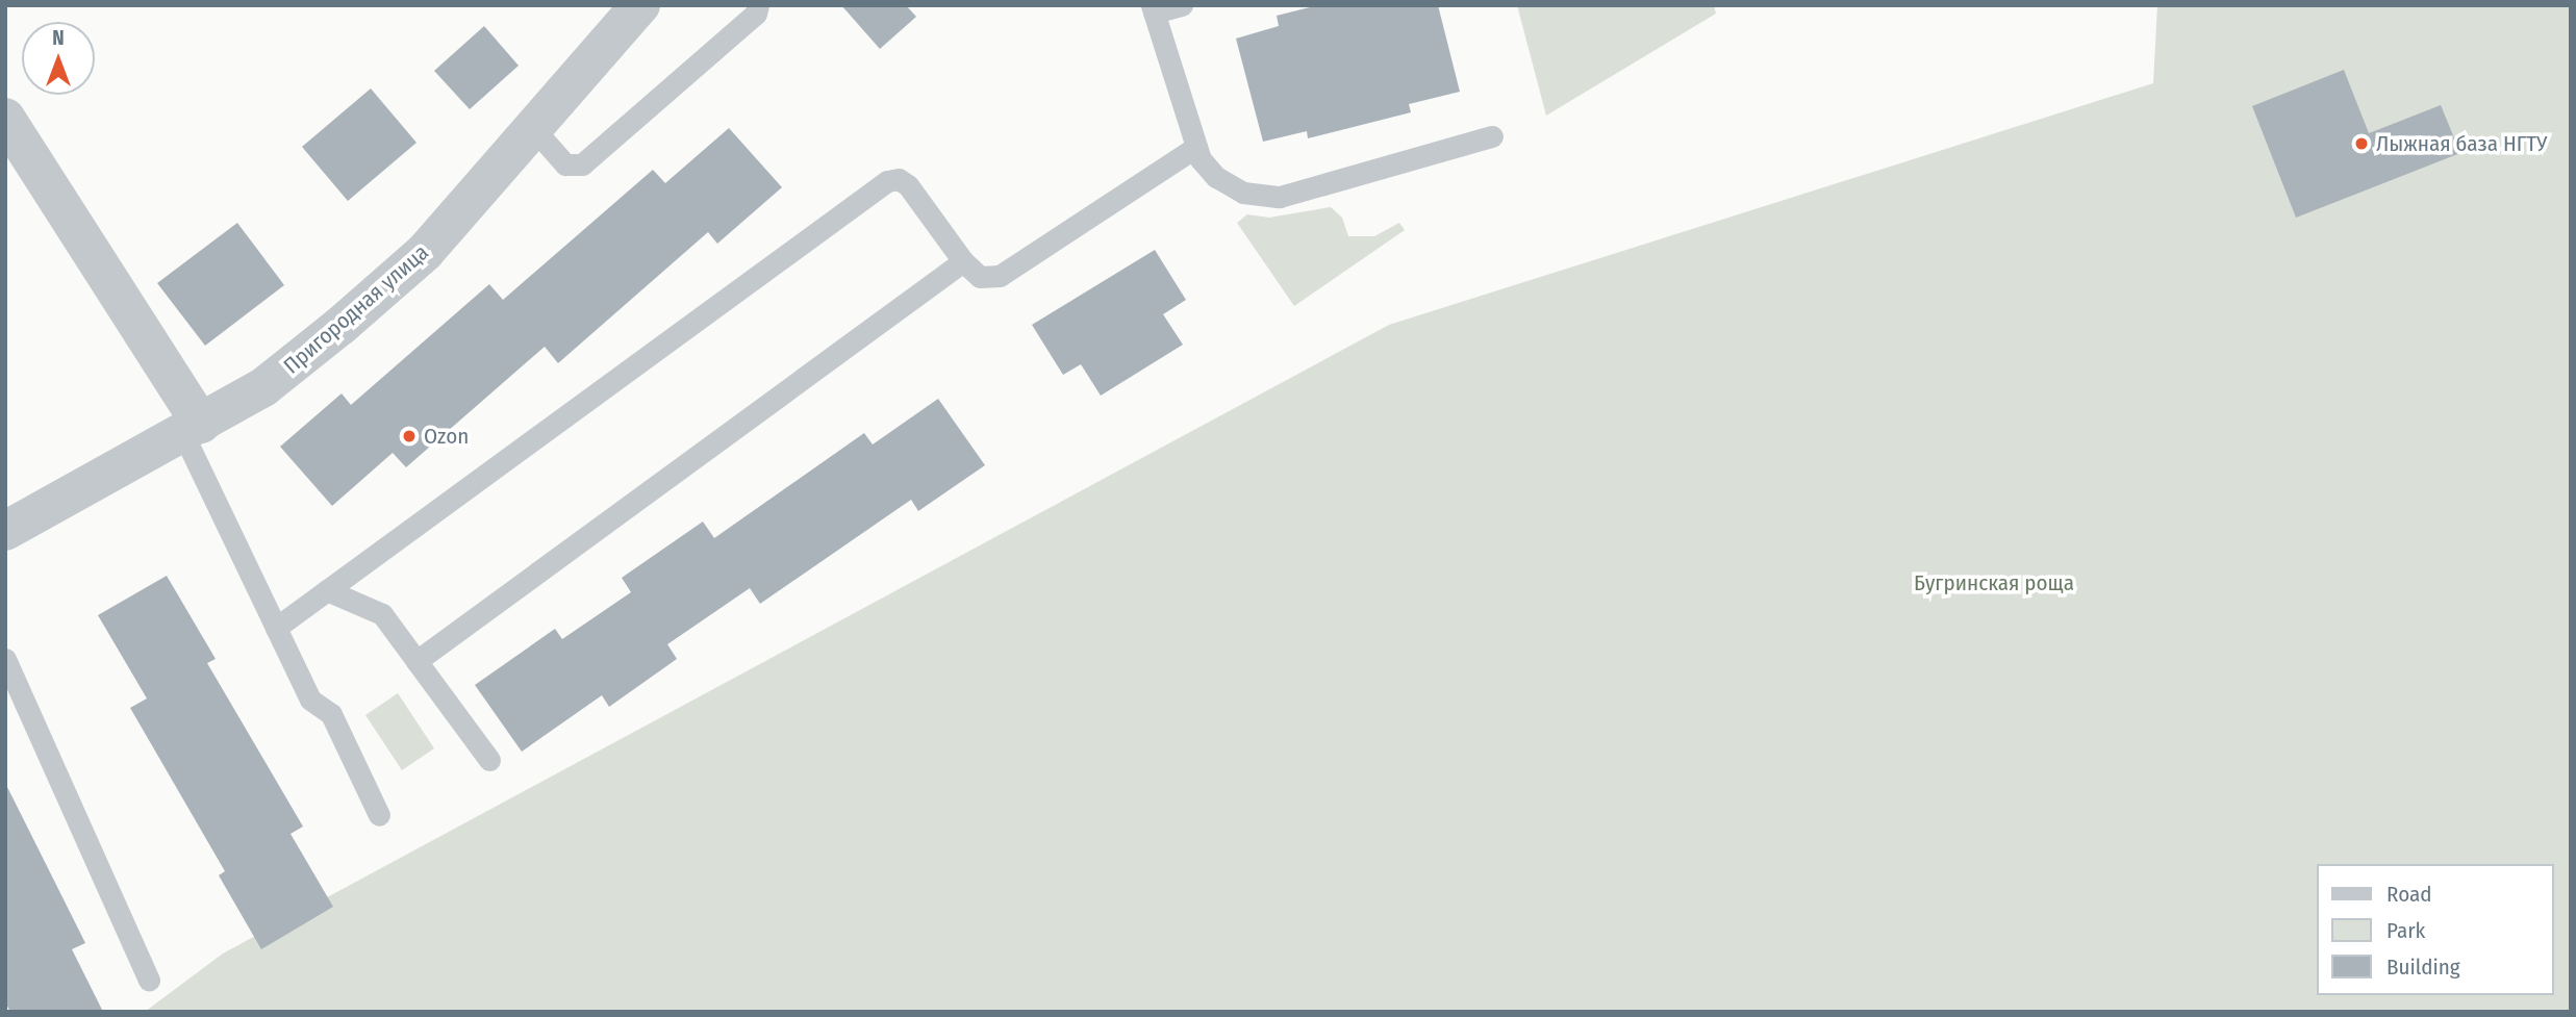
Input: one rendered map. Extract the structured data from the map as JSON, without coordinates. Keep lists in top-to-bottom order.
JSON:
{
  "streets": {
    "street": ["Пригородная улица"]
  },
  "parks": ["Бугринская роща"],
  "places": ["Лыжная база НГТУ", "Ozon"],
  "legend": ["Road", "Park", "Building"],
  "north": "top"
}
